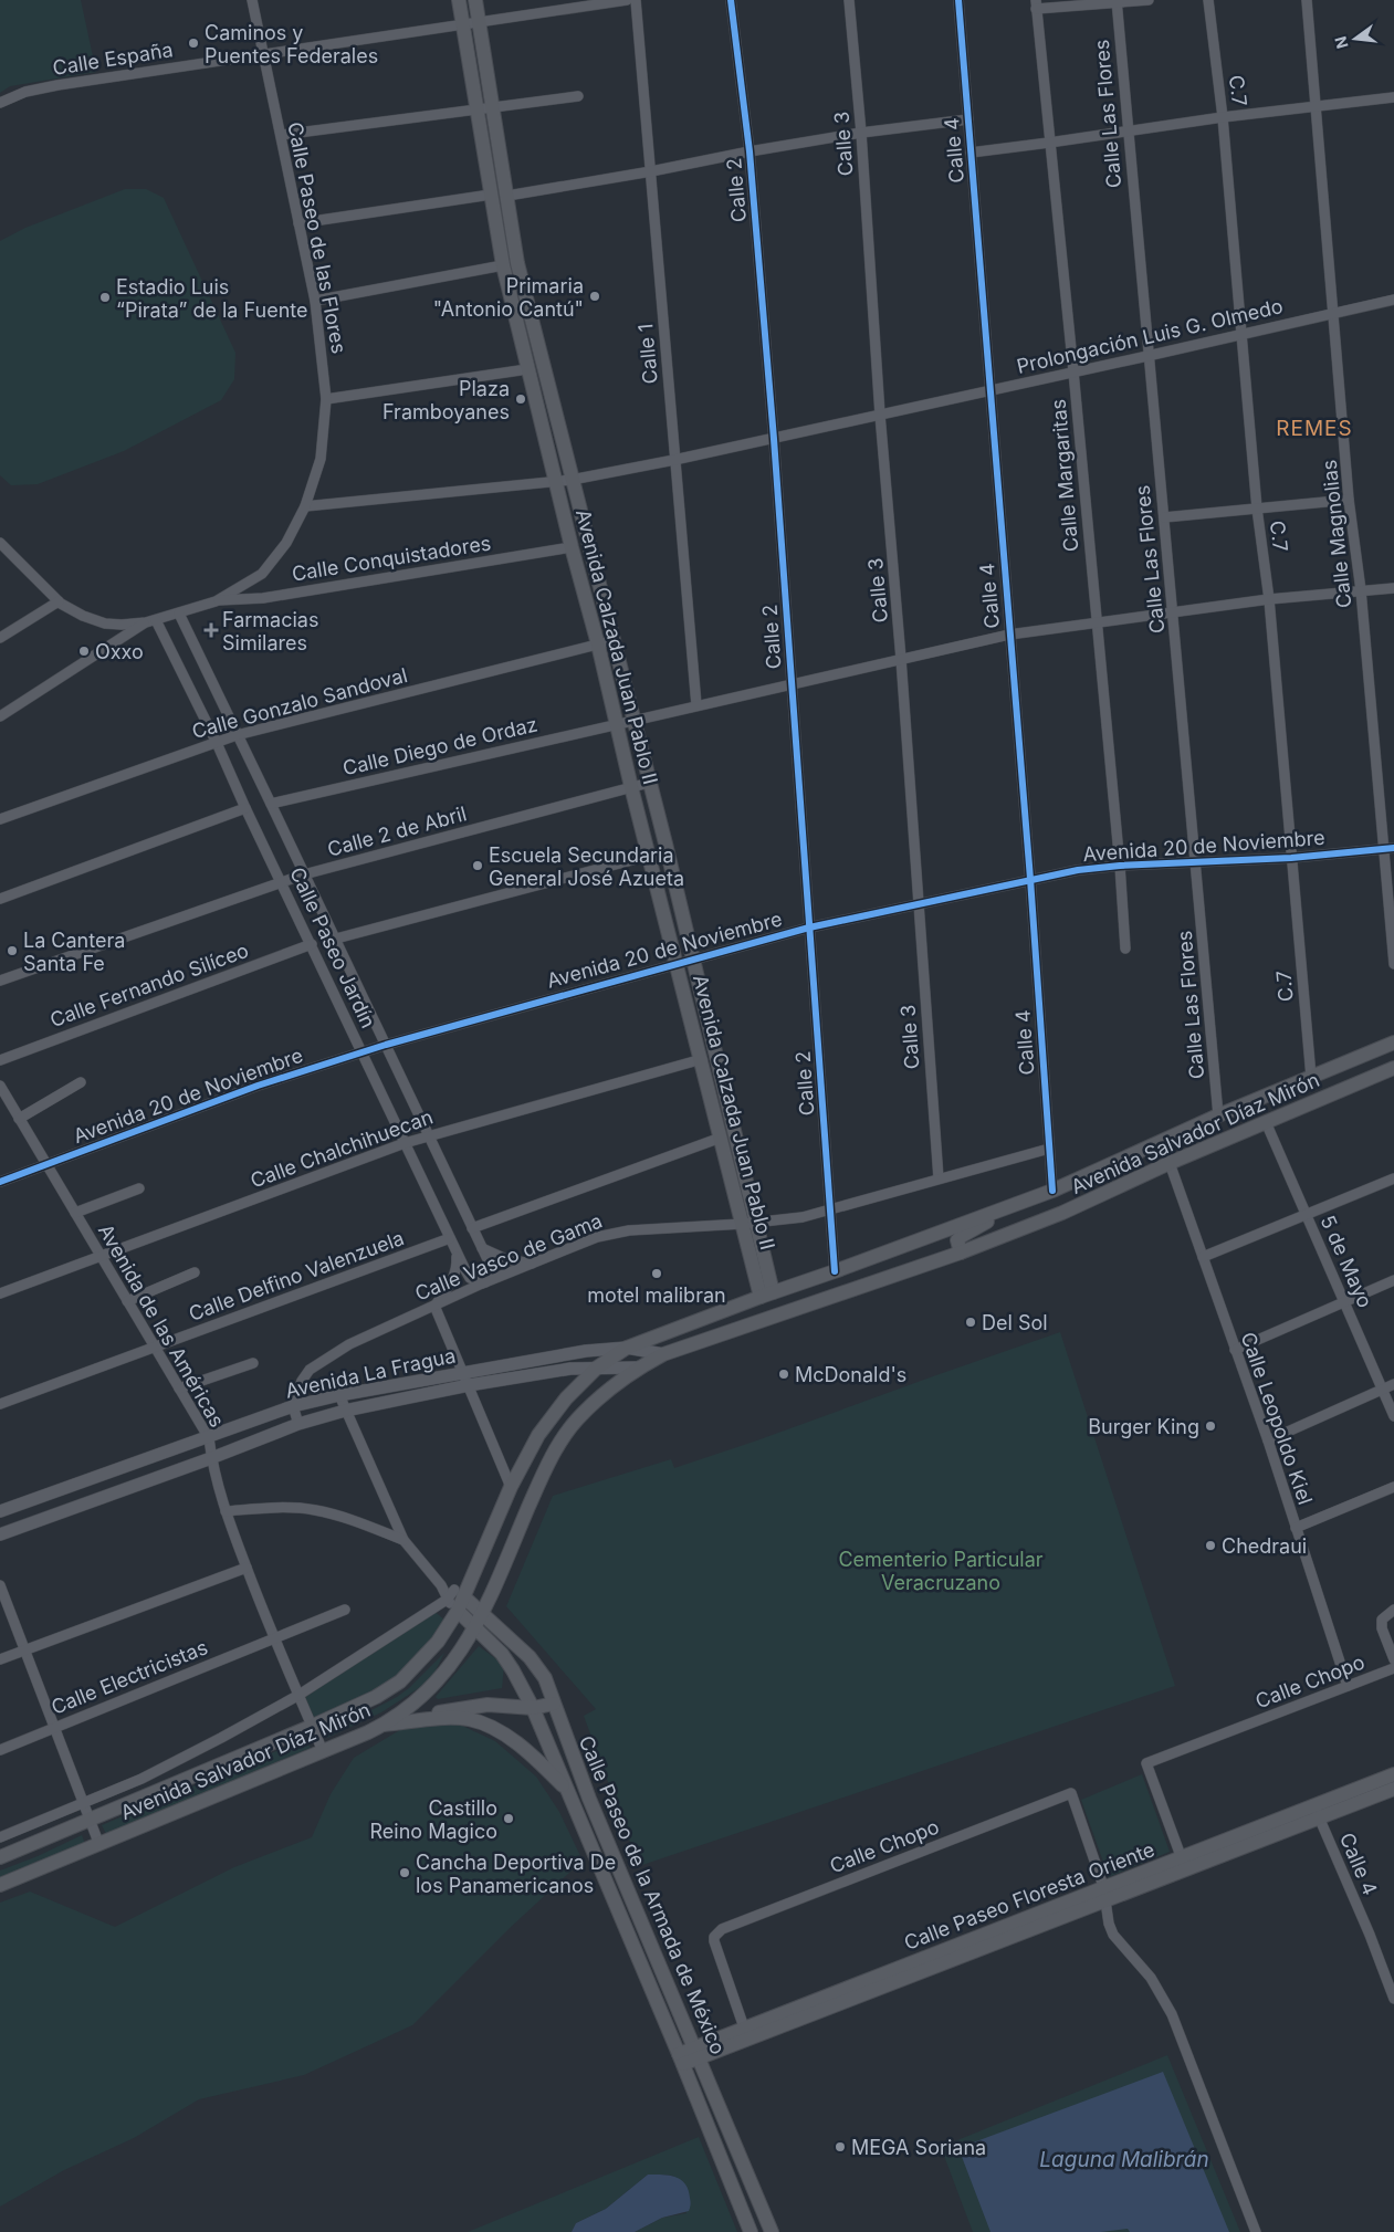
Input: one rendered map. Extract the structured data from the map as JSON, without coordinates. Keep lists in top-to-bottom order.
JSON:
{
  "streets": {
    "main road": [
      "Avenida Calzada Juan Pablo II",
      "Avenida Salvador Díaz Mirón",
      "Calle Paseo de la Armada de México",
      "Calle Paseo Floresta Oriente"
    ],
    "street": [
      "Calle España",
      "C.7",
      "Calle Las Flores",
      "Calle 3",
      "Calle 4",
      "Calle 2",
      "Calle Paseo de las Flores",
      "Prolongación Luis G. Olmedo",
      "Calle 1",
      "Calle Margaritas",
      "Calle Magnolias",
      "Calle Conquistadores",
      "Calle Gonzalo Sandoval",
      "Calle Diego de Ordaz",
      "Calle 2 de Abril",
      "Avenida 20 de Noviembre",
      "Calle Paseo Jardín",
      "Calle Fernando Silíceo",
      "Calle Chalchihuecan",
      "Calle Vasco de Gama",
      "5 de Mayo",
      "Calle Delfino Valenzuela",
      "Avenida de las Américas",
      "Avenida La Fragua",
      "Calle Leopoldo Kiel",
      "Calle Electricistas",
      "Calle Chopo"
    ]
  },
  "crossings": [
    ["Calle España", "Calle Paseo de las Flores"],
    ["Calle España", "Avenida Calzada Juan Pablo II"],
    ["C.7", "Prolongación Luis G. Olmedo"],
    ["C.7", "Calle Diego de Ordaz"],
    ["C.7", "Avenida 20 de Noviembre"],
    ["C.7", "Avenida Salvador Díaz Mirón"],
    ["Calle Las Flores", "Prolongación Luis G. Olmedo"],
    ["Calle Las Flores", "Calle Diego de Ordaz"],
    ["Calle Las Flores", "Avenida 20 de Noviembre"],
    ["Calle Las Flores", "Avenida Salvador Díaz Mirón"],
    ["Calle 3", "Prolongación Luis G. Olmedo"],
    ["Calle 3", "Calle Diego de Ordaz"],
    ["Calle 3", "Avenida 20 de Noviembre"],
    ["Calle 3", "Calle Vasco de Gama"],
    ["Calle 4", "Prolongación Luis G. Olmedo"],
    ["Calle 4", "Calle Diego de Ordaz"],
    ["Calle 4", "Avenida 20 de Noviembre"],
    ["Calle 4", "Avenida Salvador Díaz Mirón"],
    ["Calle 4", "Calle Vasco de Gama"],
    ["Calle 4", "Calle Paseo Floresta Oriente"],
    ["Calle 2", "Prolongación Luis G. Olmedo"],
    ["Calle 2", "Calle Diego de Ordaz"],
    ["Calle 2", "Avenida 20 de Noviembre"],
    ["Calle 2", "Avenida Salvador Díaz Mirón"],
    ["Calle 2", "Calle Vasco de Gama"],
    ["Calle Paseo de las Flores", "Prolongación Luis G. Olmedo"],
    ["Calle Paseo de las Flores", "Calle Conquistadores"],
    ["Calle Paseo de las Flores", "Calle Paseo Jardín"],
    ["Prolongación Luis G. Olmedo", "Calle 1"],
    ["Prolongación Luis G. Olmedo", "Calle Margaritas"],
    ["Prolongación Luis G. Olmedo", "Calle Magnolias"],
    ["Prolongación Luis G. Olmedo", "Avenida Calzada Juan Pablo II"],
    ["Calle 1", "Calle Diego de Ordaz"],
    ["Calle Margaritas", "Calle Diego de Ordaz"],
    ["Calle Margaritas", "Avenida 20 de Noviembre"],
    ["Calle Magnolias", "Calle Diego de Ordaz"],
    ["Calle Magnolias", "Avenida 20 de Noviembre"],
    ["Calle Conquistadores", "Avenida Calzada Juan Pablo II"],
    ["Avenida Calzada Juan Pablo II", "Calle Gonzalo Sandoval"],
    ["Avenida Calzada Juan Pablo II", "Calle Diego de Ordaz"],
    ["Avenida Calzada Juan Pablo II", "Calle 2 de Abril"],
    ["Avenida Calzada Juan Pablo II", "Avenida 20 de Noviembre"],
    ["Avenida Calzada Juan Pablo II", "Avenida Salvador Díaz Mirón"],
    ["Avenida Calzada Juan Pablo II", "Calle Chalchihuecan"],
    ["Avenida Calzada Juan Pablo II", "Calle Vasco de Gama"],
    ["Calle Gonzalo Sandoval", "Calle Paseo Jardín"],
    ["Calle Diego de Ordaz", "Calle Paseo Jardín"],
    ["Calle 2 de Abril", "Calle Paseo Jardín"],
    ["Avenida 20 de Noviembre", "Calle Paseo Jardín"],
    ["Avenida 20 de Noviembre", "Avenida de las Américas"],
    ["Calle Paseo Jardín", "Calle Fernando Silíceo"],
    ["Calle Paseo Jardín", "Calle Chalchihuecan"],
    ["Calle Paseo Jardín", "Calle Vasco de Gama"],
    ["Calle Paseo Jardín", "Calle Delfino Valenzuela"],
    ["Avenida Salvador Díaz Mirón", "5 de Mayo"],
    ["Avenida Salvador Díaz Mirón", "Avenida de las Américas"],
    ["Avenida Salvador Díaz Mirón", "Avenida La Fragua"],
    ["Avenida Salvador Díaz Mirón", "Calle Leopoldo Kiel"],
    ["Avenida Salvador Díaz Mirón", "Calle Paseo de la Armada de México"],
    ["Calle Chalchihuecan", "Avenida de las Américas"],
    ["Calle Vasco de Gama", "Avenida La Fragua"],
    ["Calle Delfino Valenzuela", "Avenida de las Américas"],
    ["Avenida de las Américas", "Avenida La Fragua"],
    ["Avenida de las Américas", "Calle Electricistas"],
    ["Calle Leopoldo Kiel", "Calle Chopo"],
    ["Calle Chopo", "Calle Paseo Floresta Oriente"],
    ["Calle Paseo de la Armada de México", "Calle Paseo Floresta Oriente"]
  ],
  "districts": ["REMES"],
  "water": ["Laguna Malibrán"],
  "parks": ["Cementerio Particular Veracruzano"],
  "places": {
    "other": [
      "Caminos y Puentes Federales",
      "Primaria \"Antonio Cantú\"",
      "Estadio Luis “Pirata” de la Fuente",
      "Plaza Framboyanes",
      "Oxxo",
      "Escuela Secundaria General José Azueta",
      "La Cantera Santa Fe",
      "motel malibran",
      "Del Sol",
      "McDonald's",
      "Burger King",
      "Chedraui",
      "Castillo Reino Magico",
      "Cancha Deportiva De los Panamericanos",
      "MEGA Soriana"
    ],
    "health": ["Farmacias Similares"]
  },
  "north": "left"
}
